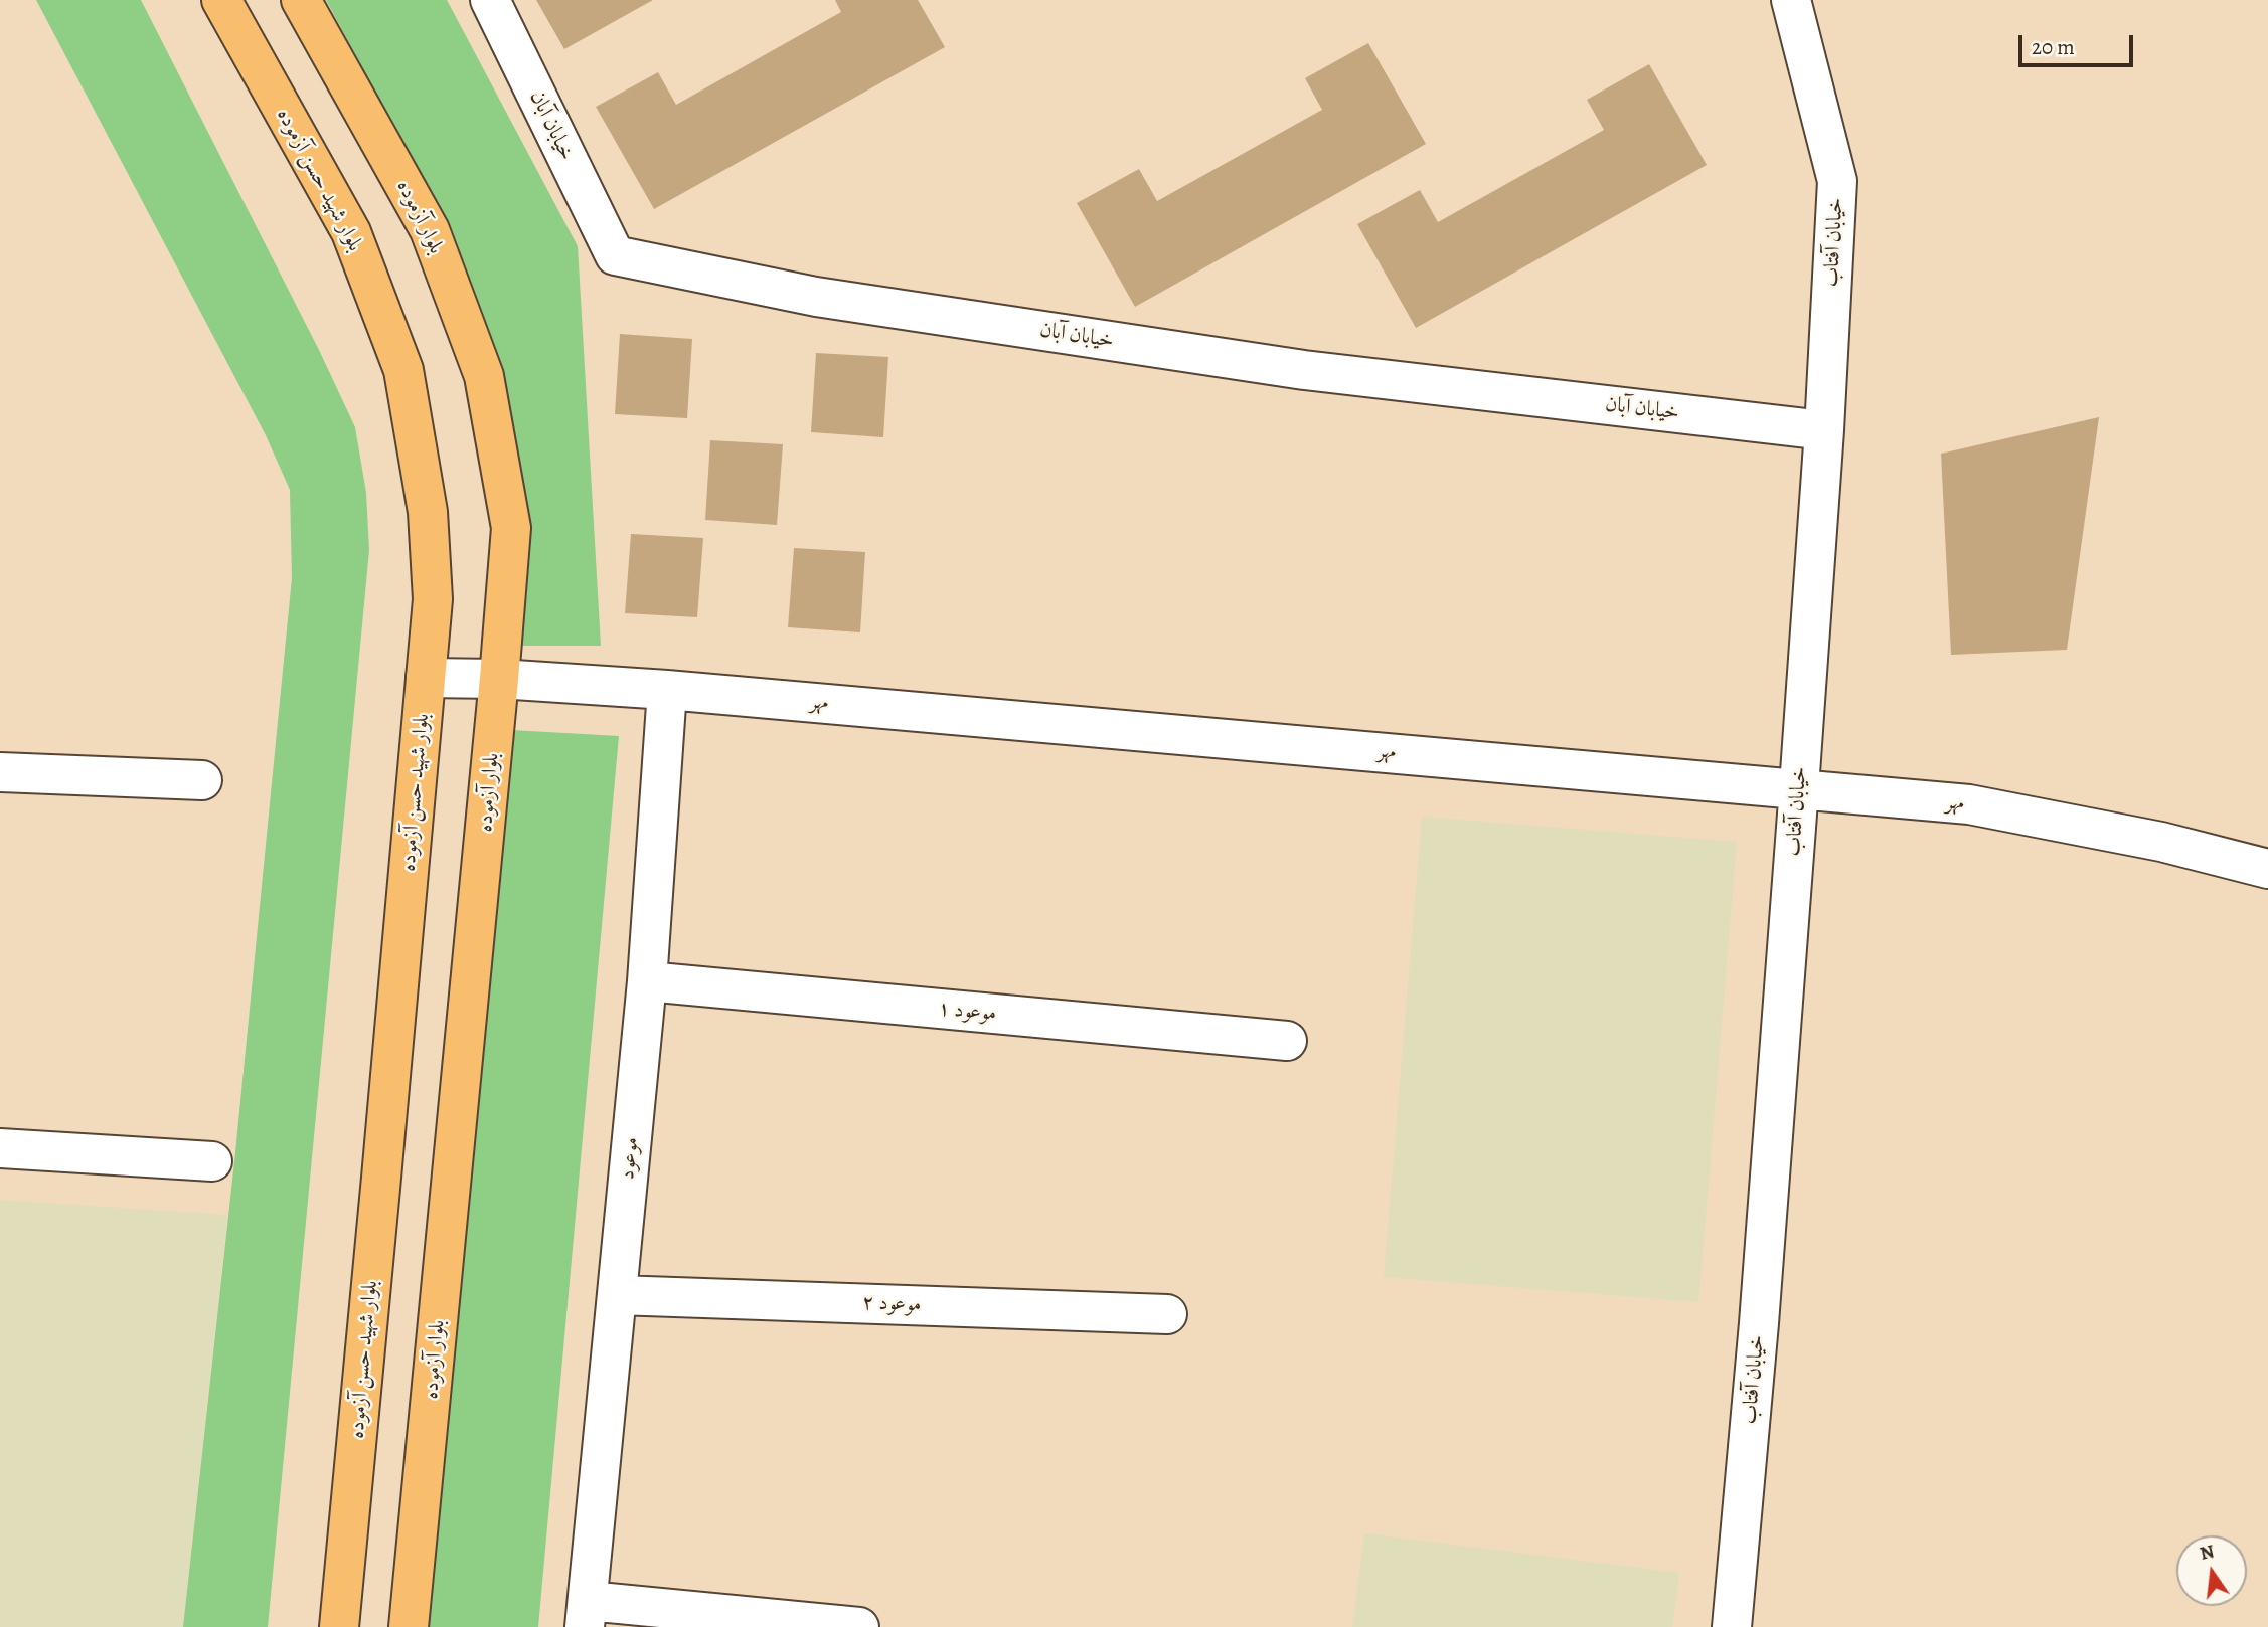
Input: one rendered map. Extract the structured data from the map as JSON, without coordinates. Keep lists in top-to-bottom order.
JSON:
{
  "streets": {
    "main road": ["بلوار شهید حسن آزموده", "بلوار آزموده"],
    "street": [
      "خیابان آبان",
      "خیابان آفتاب",
      "مهر",
      "موعود ۱",
      "موعود",
      "موعود ۲"
    ]
  },
  "crossings": [
    ["خیابان آبان", "خیابان آفتاب"],
    ["بلوار شهید حسن آزموده", "مهر"],
    ["بلوار آزموده", "مهر"],
    ["خیابان آفتاب", "مهر"],
    ["مهر", "موعود"],
    ["موعود ۱", "موعود"],
    ["موعود", "موعود ۲"]
  ],
  "scale_bar": "20 m",
  "north": "top"
}
